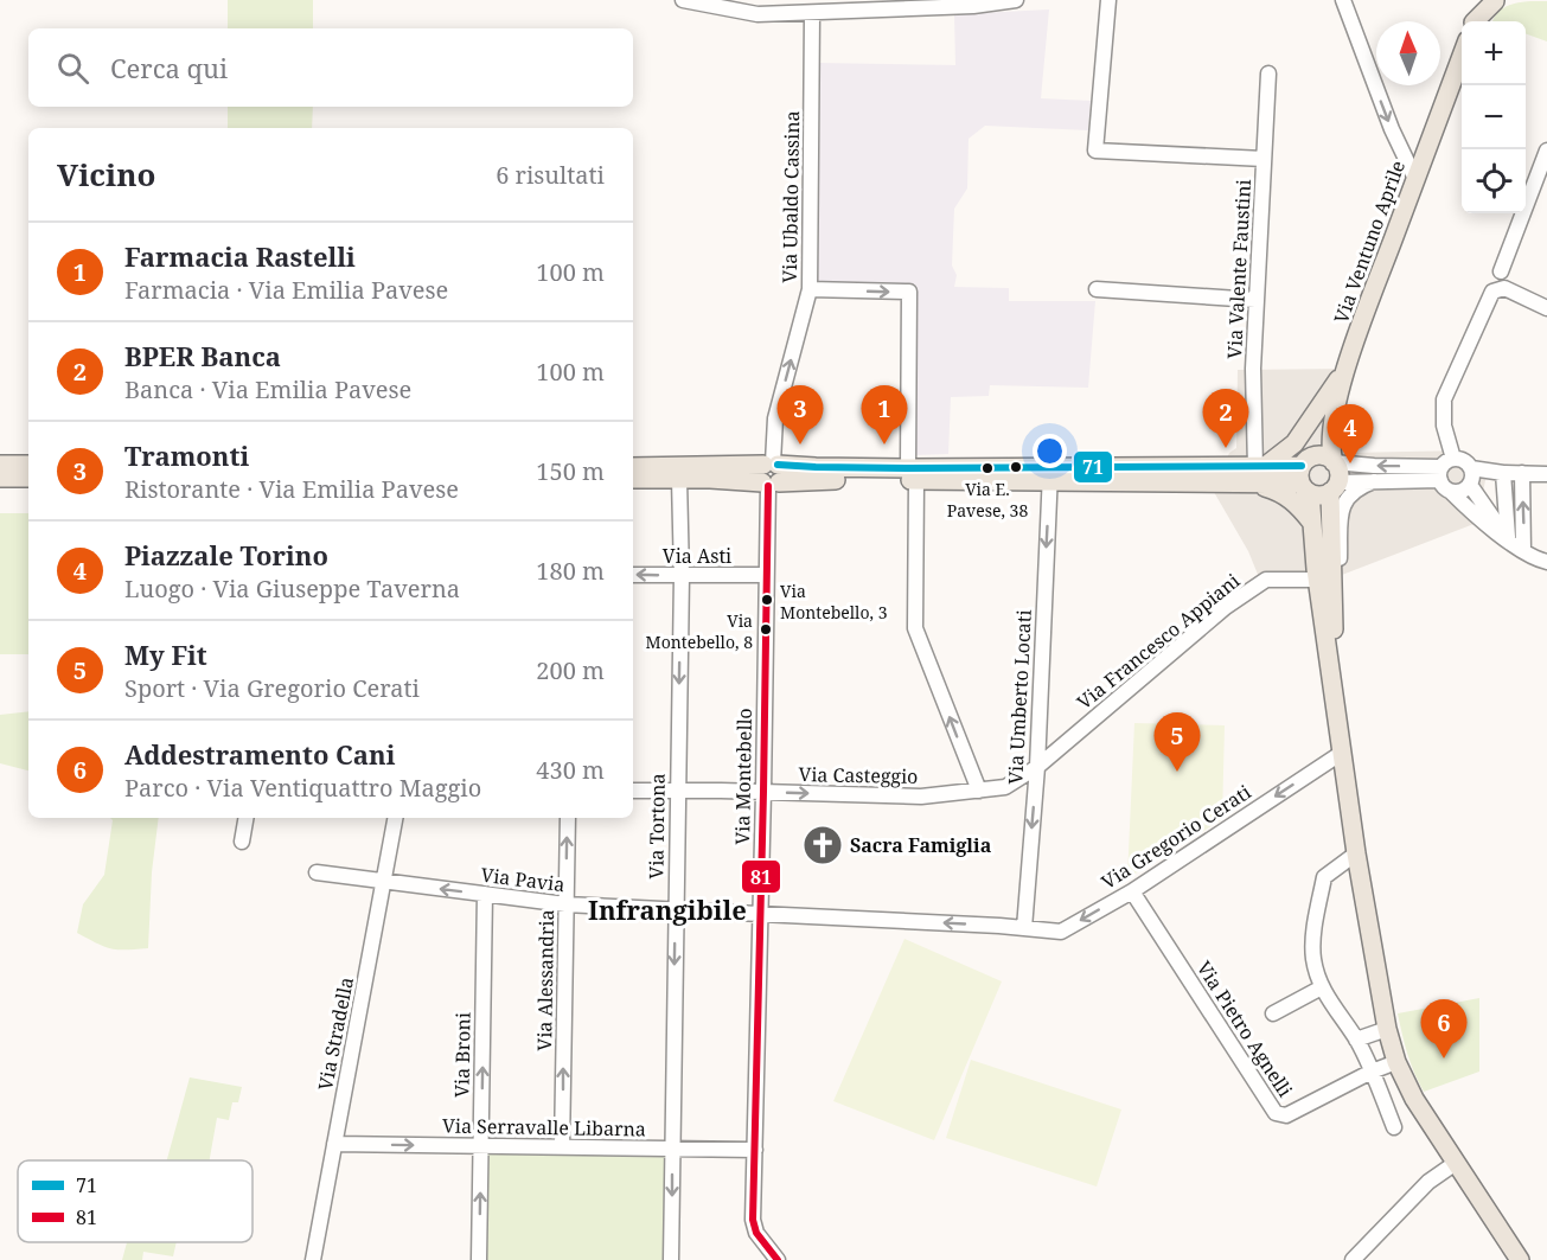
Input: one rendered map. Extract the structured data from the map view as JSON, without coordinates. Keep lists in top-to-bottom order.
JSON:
{
  "streets": {
    "main road": ["Via Ventuno Aprile"],
    "street": [
      "Via Ubaldo Cassina",
      "Via Valente Faustini",
      "Via Asti",
      "Via Francesco Appiani",
      "Via Umberto Locati",
      "Via Casteggio",
      "Via Montebello",
      "Via Tortona",
      "Via Gregorio Cerati",
      "Via Pavia",
      "Via Alessandria",
      "Via Pietro Agnelli",
      "Via Stradella",
      "Via Broni",
      "Via Serravalle Libarna"
    ]
  },
  "crossings": [
    ["Via Ubaldo Cassina", "Via Montebello"],
    ["Via Asti", "Via Montebello"],
    ["Via Asti", "Via Tortona"],
    ["Via Francesco Appiani", "Via Umberto Locati"],
    ["Via Francesco Appiani", "Via Casteggio"],
    ["Via Umberto Locati", "Via Casteggio"],
    ["Via Umberto Locati", "Via Gregorio Cerati"],
    ["Via Umberto Locati", "Via Pavia"],
    ["Via Casteggio", "Via Montebello"],
    ["Via Casteggio", "Via Tortona"],
    ["Via Montebello", "Via Pavia"],
    ["Via Montebello", "Via Serravalle Libarna"],
    ["Via Tortona", "Via Pavia"],
    ["Via Tortona", "Via Serravalle Libarna"],
    ["Via Gregorio Cerati", "Via Pavia"],
    ["Via Gregorio Cerati", "Via Pietro Agnelli"],
    ["Via Pavia", "Via Alessandria"],
    ["Via Pavia", "Via Stradella"],
    ["Via Pavia", "Via Broni"],
    ["Via Alessandria", "Via Serravalle Libarna"],
    ["Via Stradella", "Via Serravalle Libarna"],
    ["Via Broni", "Via Serravalle Libarna"]
  ],
  "one_way": [
    "Via Ubaldo Cassina",
    "Via Asti",
    "Via Casteggio",
    "Via Tortona",
    "Via Gregorio Cerati",
    "Via Pavia",
    "Via Alessandria",
    "Via Broni"
  ],
  "districts": ["Infrangibile"],
  "places": {
    "other": ["Via E. Pavese, 38", "Via Montebello, 3", "Via Montebello, 8"],
    "church": ["Sacra Famiglia"]
  },
  "lines": ["transit line 71", "transit line 81"],
  "legend": ["71", "81"],
  "north": "top",
  "page": {
    "map_buttons": ["+", "−"],
    "search": "Cerca qui",
    "heading": ["Vicino", "6 risultati"],
    "list": [
      {
        "mark": "1",
        "name": "Farmacia Rastelli",
        "note": "Farmacia · Via Emilia Pavese",
        "value": "100 m"
      },
      {
        "mark": "2",
        "name": "BPER Banca",
        "note": "Banca · Via Emilia Pavese",
        "value": "100 m"
      },
      {
        "mark": "3",
        "name": "Tramonti",
        "note": "Ristorante · Via Emilia Pavese",
        "value": "150 m"
      },
      {
        "mark": "4",
        "name": "Piazzale Torino",
        "note": "Luogo · Via Giuseppe Taverna",
        "value": "180 m"
      },
      {
        "mark": "5",
        "name": "My Fit",
        "note": "Sport · Via Gregorio Cerati",
        "value": "200 m"
      },
      {
        "mark": "6",
        "name": "Addestramento Cani",
        "note": "Parco · Via Ventiquattro Maggio",
        "value": "430 m"
      }
    ],
    "pins": [
      "1",
      "3",
      "2",
      "4",
      "5",
      "6"
    ]
  }
}
